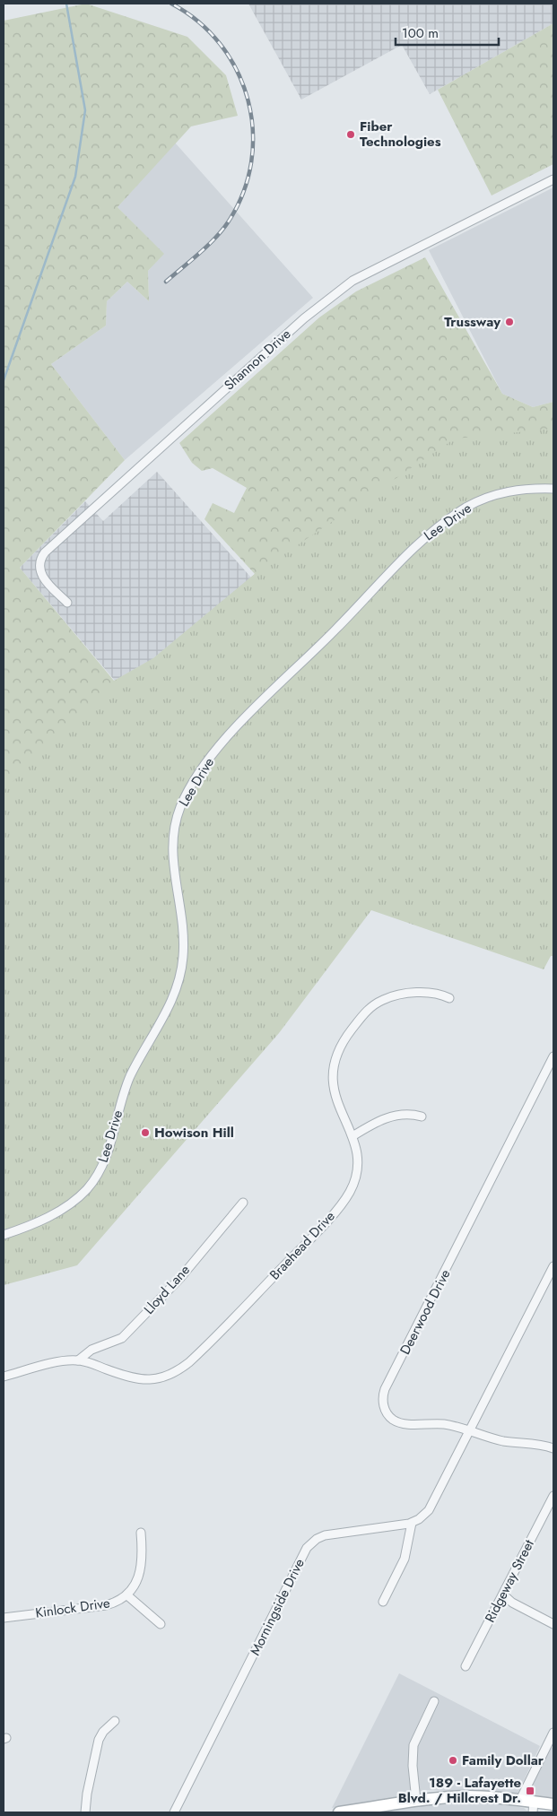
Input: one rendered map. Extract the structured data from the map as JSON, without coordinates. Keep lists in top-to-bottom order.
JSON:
{
  "streets": {
    "street": [
      "Shannon Drive",
      "Lee Drive",
      "Braehead Drive",
      "Lloyd Lane",
      "Deerwood Drive",
      "Ridgeway Street",
      "Morningside Drive",
      "Kinlock Drive"
    ]
  },
  "crossings": [
    ["Braehead Drive", "Lloyd Lane"],
    ["Deerwood Drive", "Morningside Drive"]
  ],
  "places": {
    "other": [
      "Fiber Technologies",
      "Trussway",
      "Howison Hill",
      "Family Dollar"
    ],
    "transit": ["189 - Lafayette Blvd. / Hillcrest Dr."]
  },
  "scale_bar": "100 m"
}
